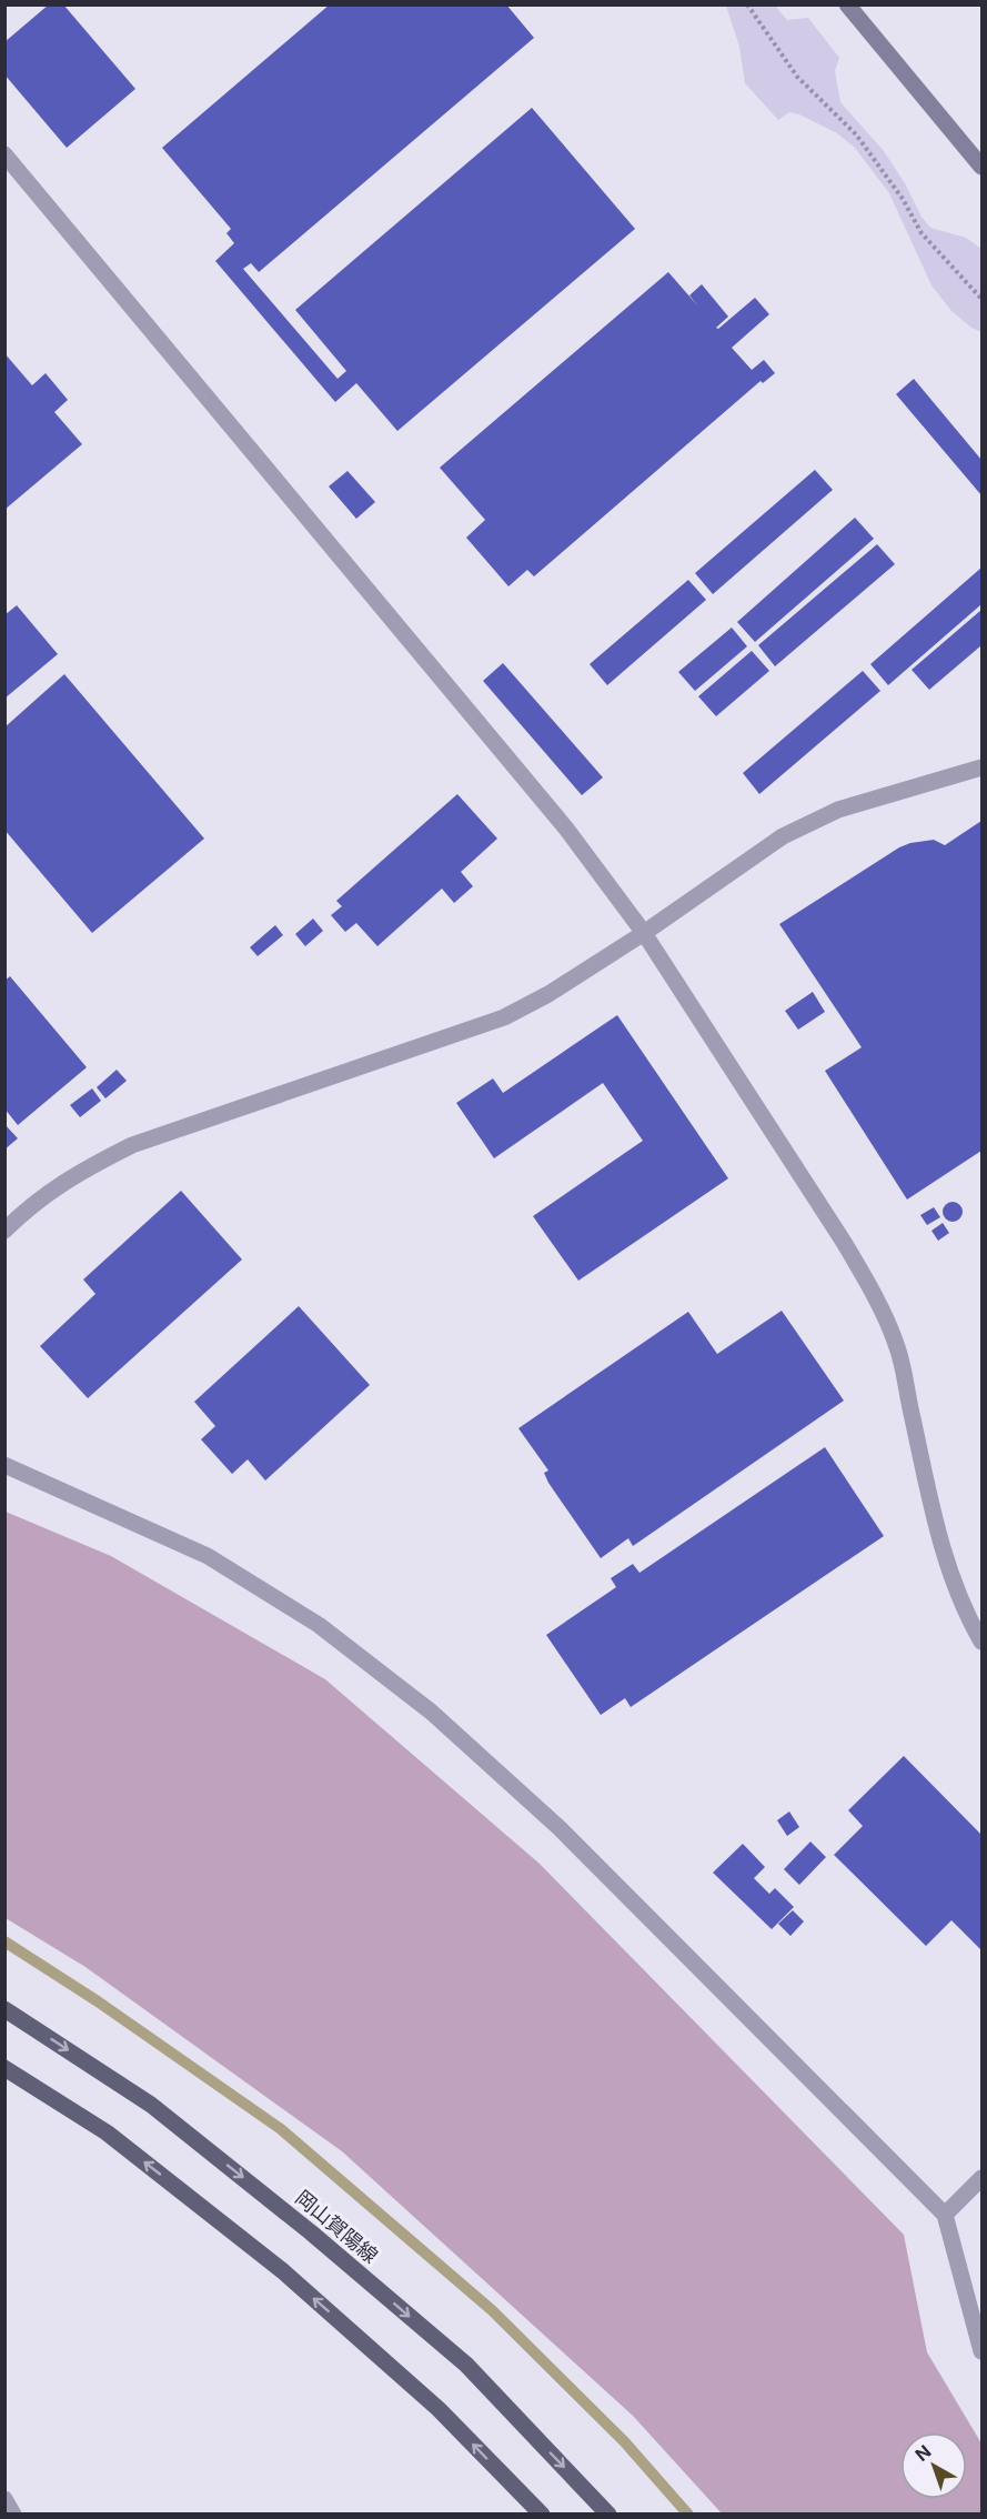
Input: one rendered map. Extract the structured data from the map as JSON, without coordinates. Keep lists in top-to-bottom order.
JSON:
{
  "streets": {
    "main road": ["岡山賀陽線"]
  },
  "north": "top left"
}
